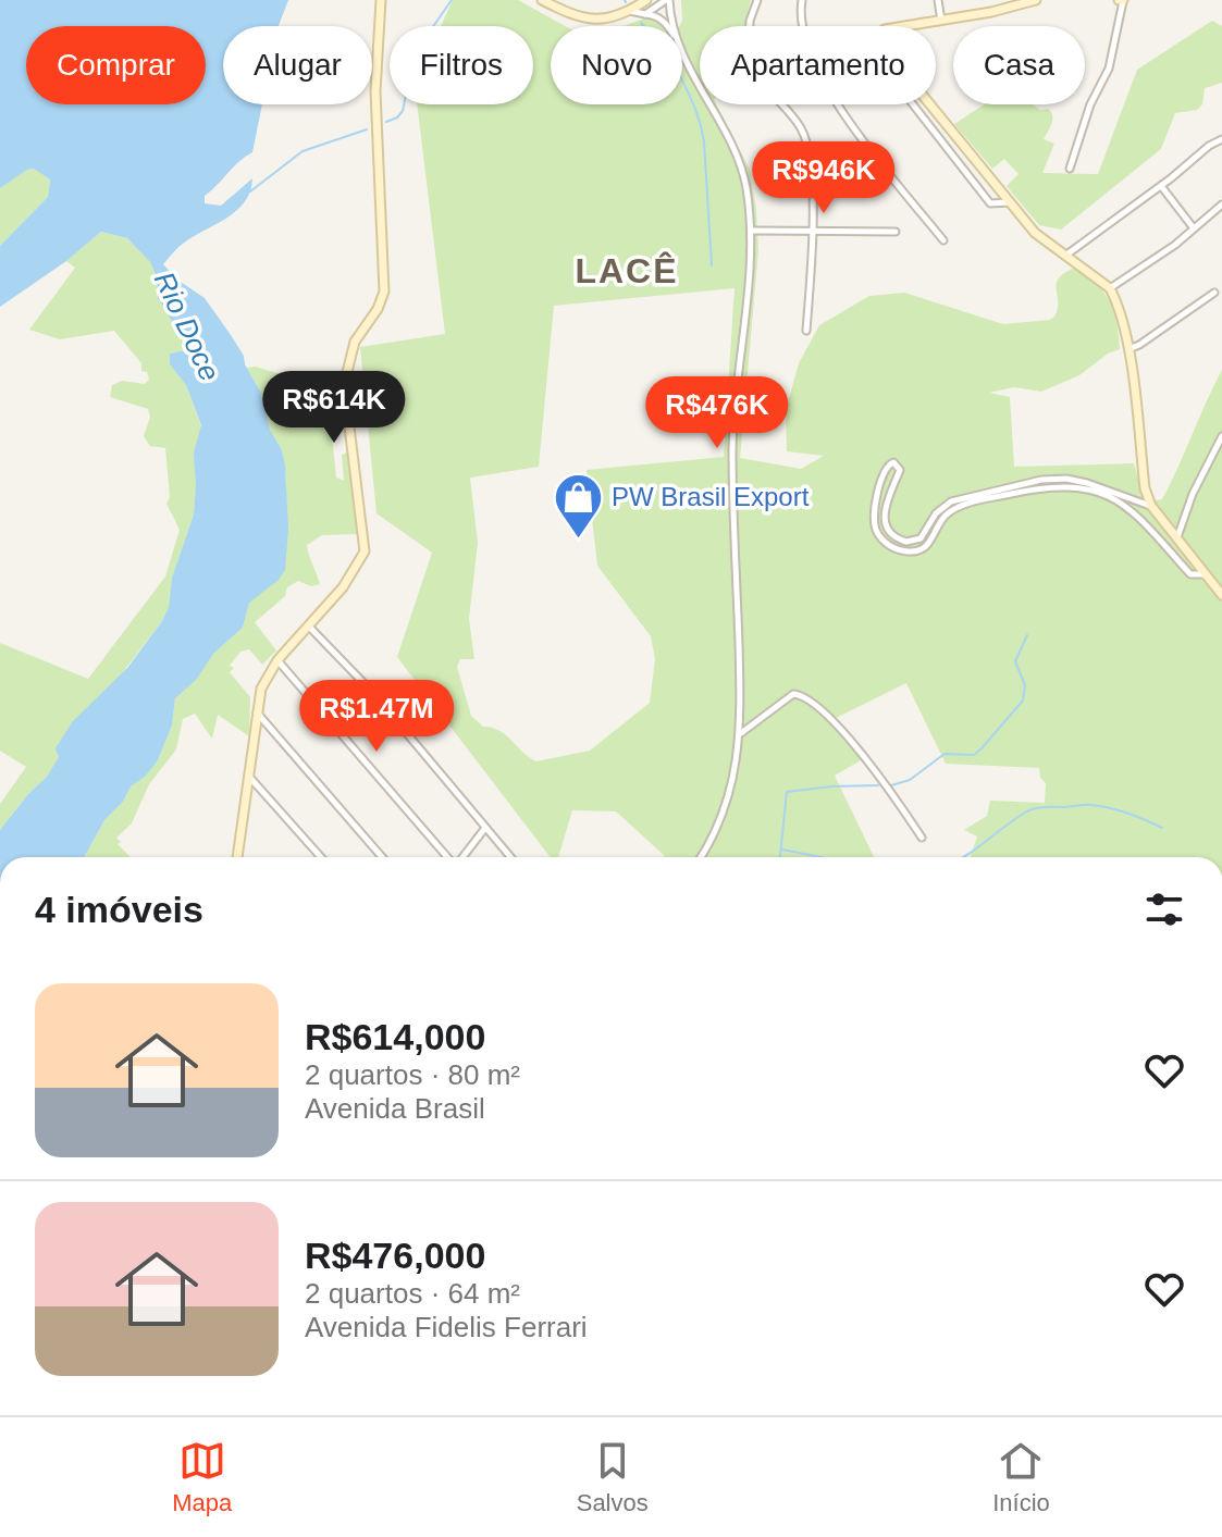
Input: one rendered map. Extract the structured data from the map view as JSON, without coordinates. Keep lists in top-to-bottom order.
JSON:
{
  "districts": ["LACÊ"],
  "water": ["Rio Doce"],
  "places": {
    "shop": ["PW Brasil Export"]
  },
  "page": {
    "chip": [
      "Comprar",
      "Alugar",
      "Filtros",
      "Novo",
      "Apartamento",
      "Casa"
    ],
    "price": [
      "R$946K",
      "R$614K",
      "R$476K",
      "R$1.47M"
    ],
    "heading": "4 imóveis",
    "list": [
      {
        "name": "R$614,000",
        "note": "2 quartos · 80 m² · Avenida Brasil"
      },
      {
        "name": "R$476,000",
        "note": "2 quartos · 64 m² · Avenida Fidelis Ferrari"
      }
    ],
    "tabs": ["Mapa", "Salvos", "Início"]
  }
}
